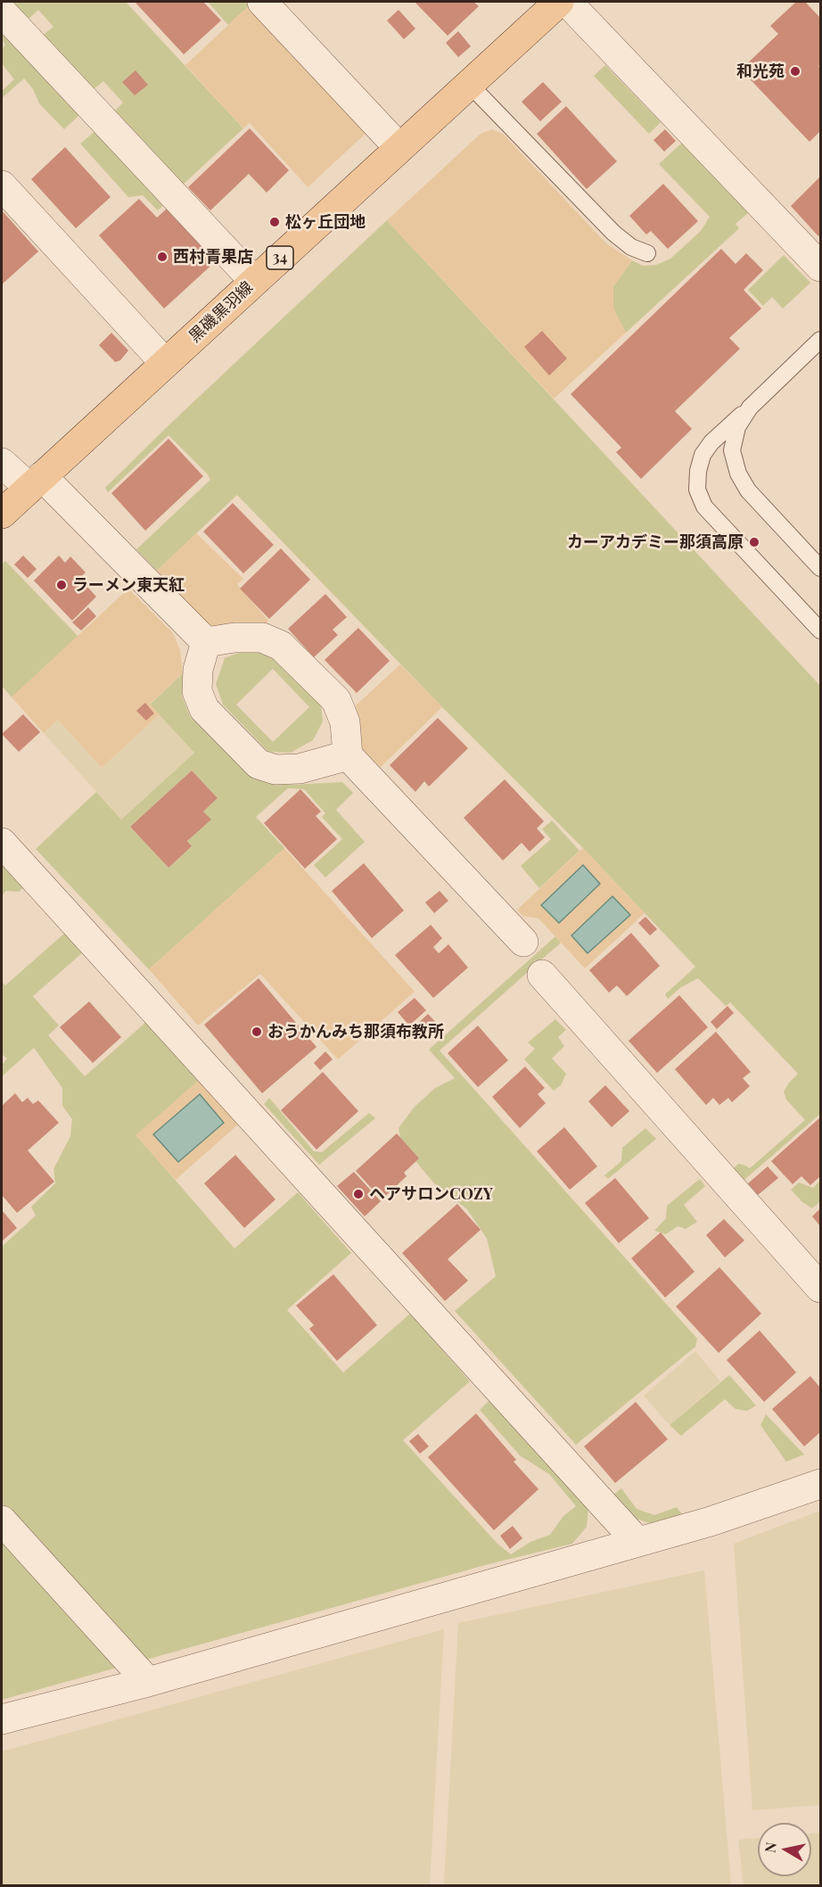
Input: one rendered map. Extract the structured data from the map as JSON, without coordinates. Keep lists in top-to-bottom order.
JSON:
{
  "streets": {
    "main road": ["34", "黒磯黒羽線"]
  },
  "places": [
    "和光苑",
    "松ヶ丘団地",
    "西村青果店",
    "カーアカデミー那須高原",
    "ラーメン東天紅",
    "おうかんみち那須布教所",
    "ヘアサロンCOZY"
  ],
  "north": "left"
}
